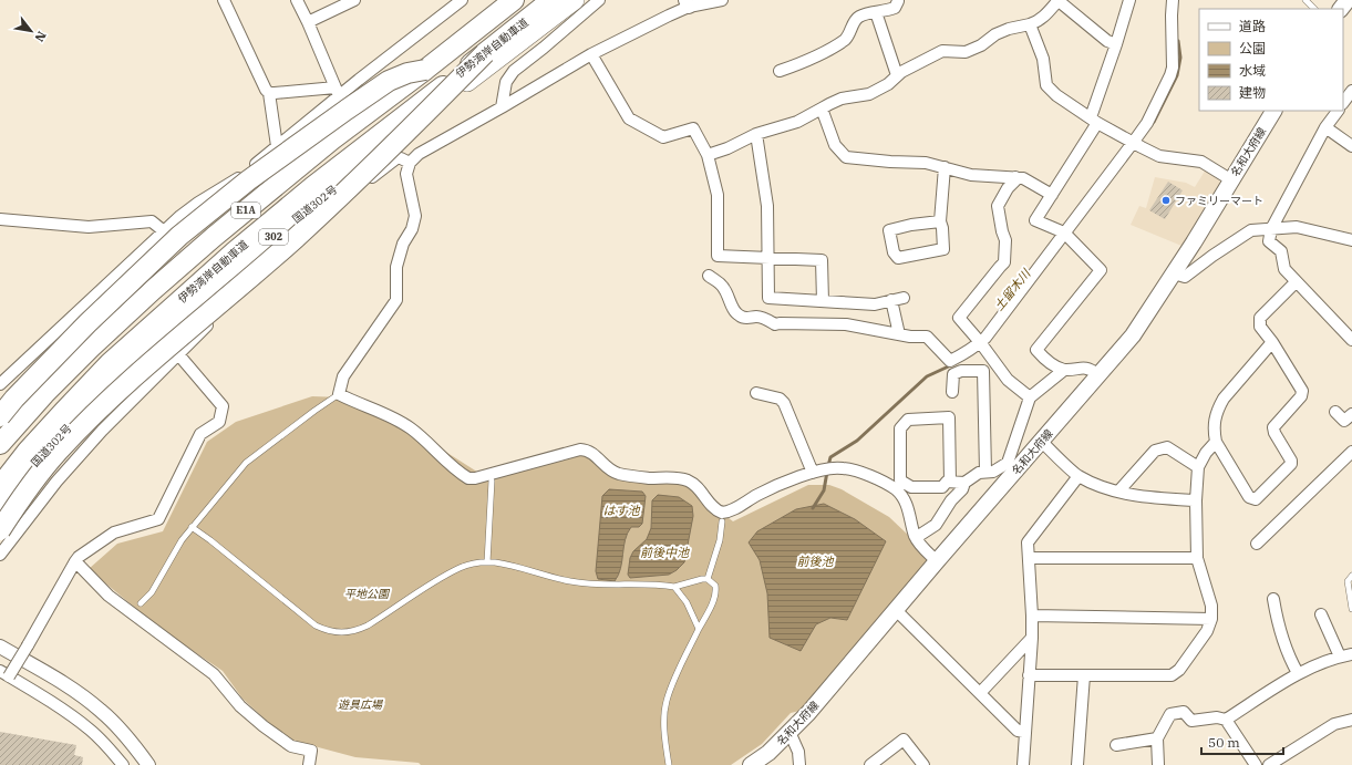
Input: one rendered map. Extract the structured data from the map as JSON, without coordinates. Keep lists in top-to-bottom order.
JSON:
{
  "streets": {
    "highway": [
      "伊勢湾岸自動車道",
      "国道302号",
      "E1A",
      "302"
    ],
    "main road": ["名和大府線"]
  },
  "water": [
    "土留木川",
    "はす池",
    "前後中池",
    "前後池"
  ],
  "parks": ["平地公園", "遊具広場"],
  "places": ["ファミリーマート"],
  "legend": [
    "道路",
    "公園",
    "水域",
    "建物"
  ],
  "scale_bar": "50 m",
  "north": "bottom right"
}
